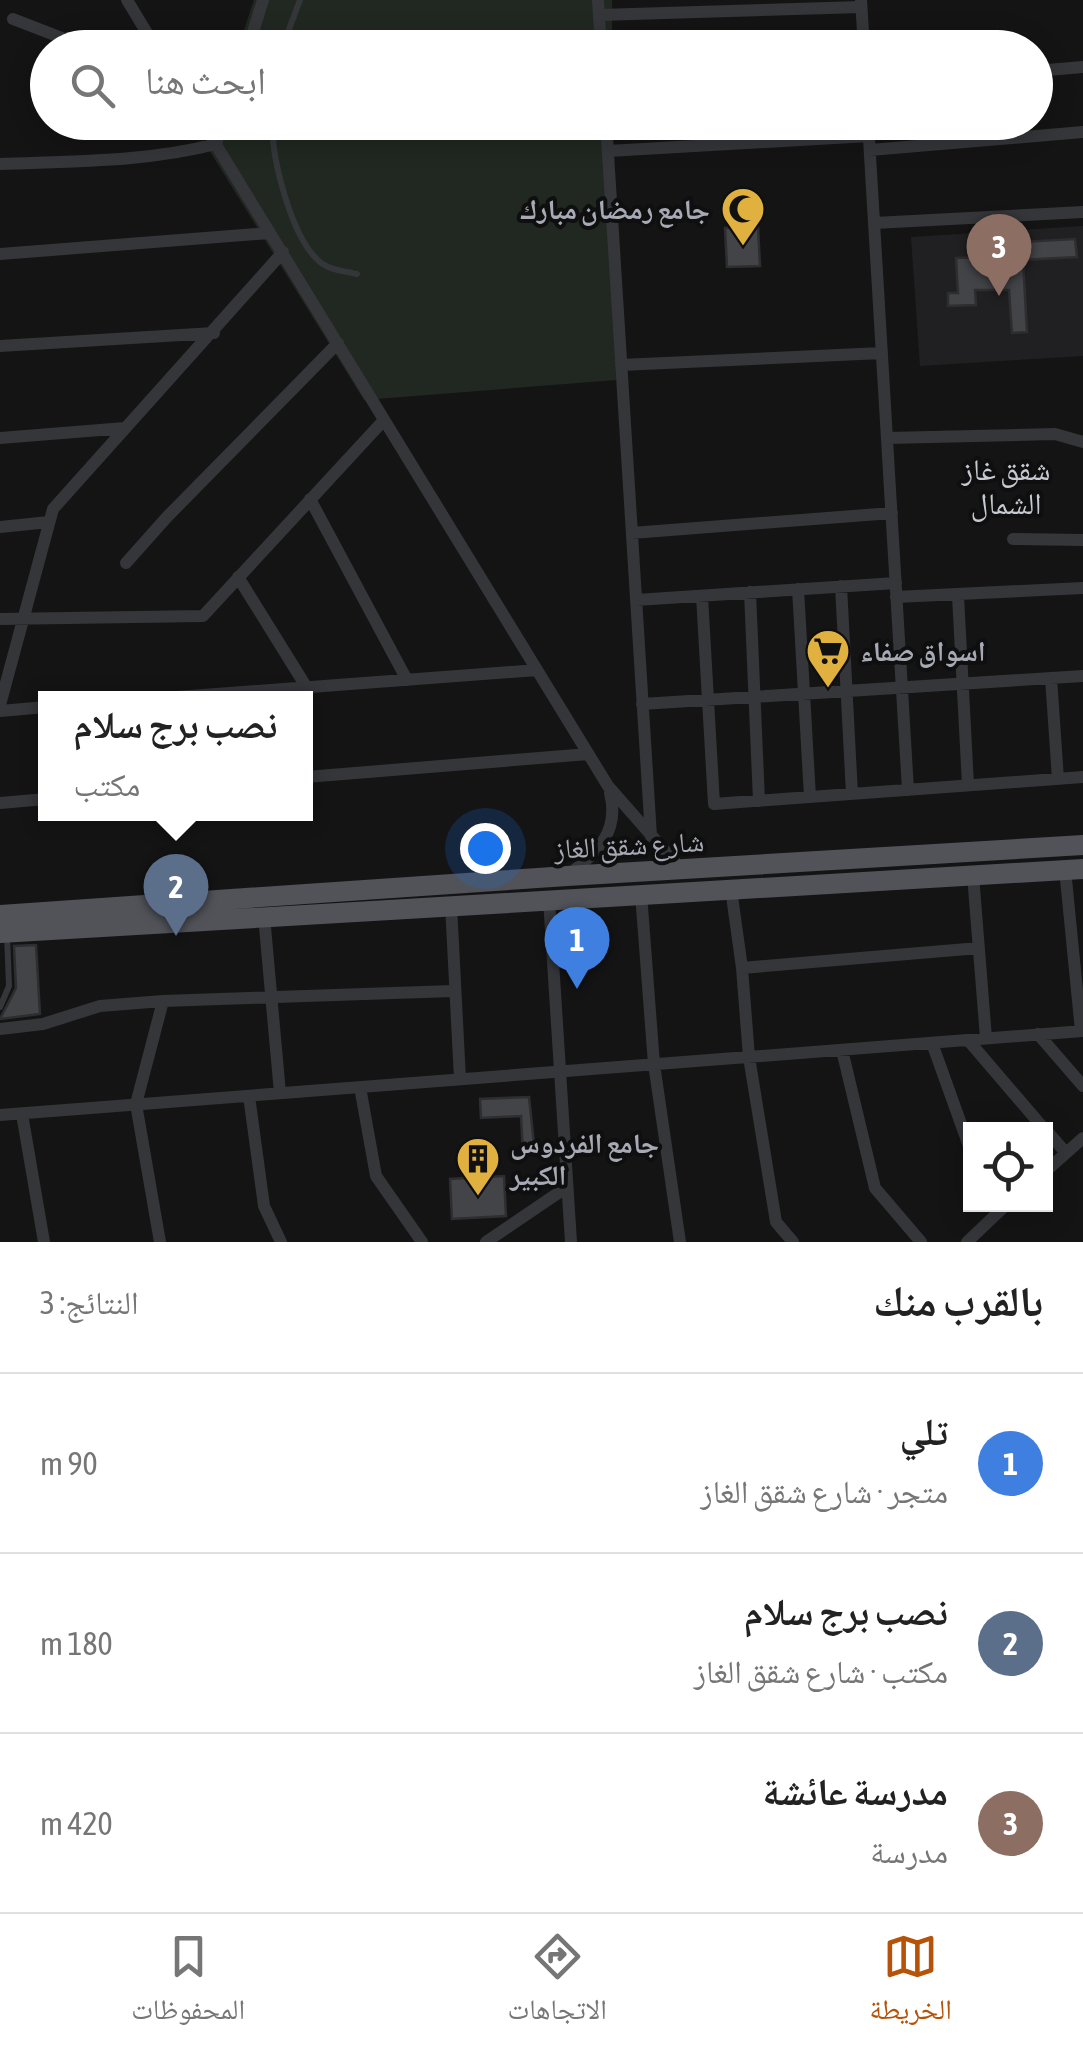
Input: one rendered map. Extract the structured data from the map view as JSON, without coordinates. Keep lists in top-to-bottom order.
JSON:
{
  "streets": {
    "main road": ["شارع شقق الغاز"]
  },
  "districts": ["شقق غاز الشمال"],
  "places": {
    "mosque": ["جامع رمضان مبارك"],
    "supermarket": ["اسواق صفاء"],
    "building": ["جامع الفردوس الكبير"]
  },
  "page": {
    "search": "ابحث هنا",
    "pins": ["3", "2", "1"],
    "popup": ["نصب برج سلام", "مكتب"],
    "heading": ["بالقرب منك", "النتائج: 3"],
    "list": [
      {
        "mark": "1",
        "name": "تلي",
        "note": "متجر · شارع شقق الغاز",
        "value": "90 m"
      },
      {
        "mark": "2",
        "name": "نصب برج سلام",
        "note": "مكتب · شارع شقق الغاز",
        "value": "180 m"
      },
      {
        "mark": "3",
        "name": "مدرسة عائشة",
        "note": "مدرسة",
        "value": "420 m"
      }
    ],
    "nav": ["الخريطة", "الاتجاهات", "المحفوظات"]
  }
}
